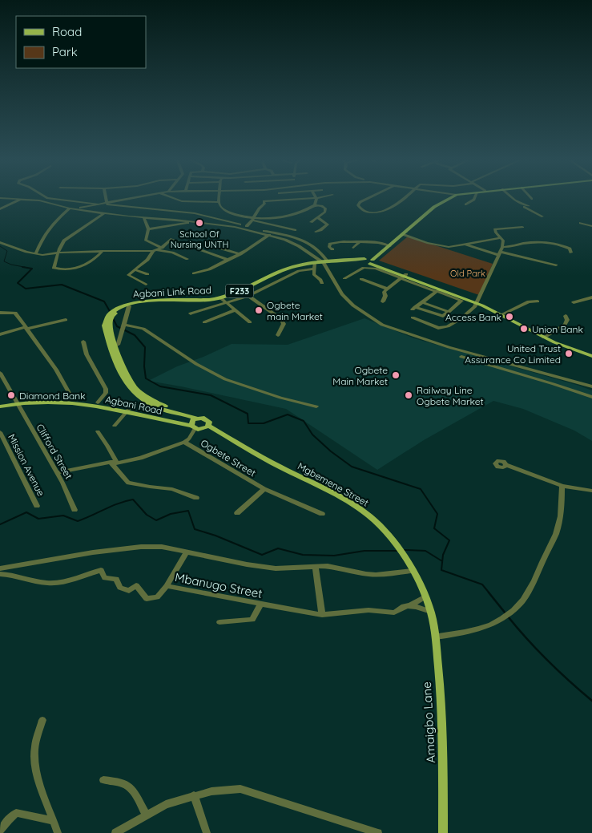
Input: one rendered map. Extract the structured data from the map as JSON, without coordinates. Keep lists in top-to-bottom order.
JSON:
{
  "streets": {
    "main road": [
      "F233",
      "Agbani Link Road",
      "Agbani Road",
      "Mgbemene Street",
      "Amaigbo Lane"
    ],
    "street": [
      "Clifford Street",
      "Ogbete Street",
      "Mission Avenue",
      "Mbanugo Street"
    ]
  },
  "crossings": [
    ["Agbani Road", "Clifford Street"],
    ["Mgbemene Street", "Mbanugo Street"],
    ["Mgbemene Street", "Amaigbo Lane"]
  ],
  "parks": ["Old Park"],
  "places": [
    "School Of Nursing UNTH",
    "Ogbete main Market",
    "Access Bank",
    "Union Bank",
    "United Trust Assurance Co Limited",
    "Ogbete Main Market",
    "Diamond Bank",
    "Railway Line Ogbete Market"
  ],
  "legend": ["Road", "Park"]
}
